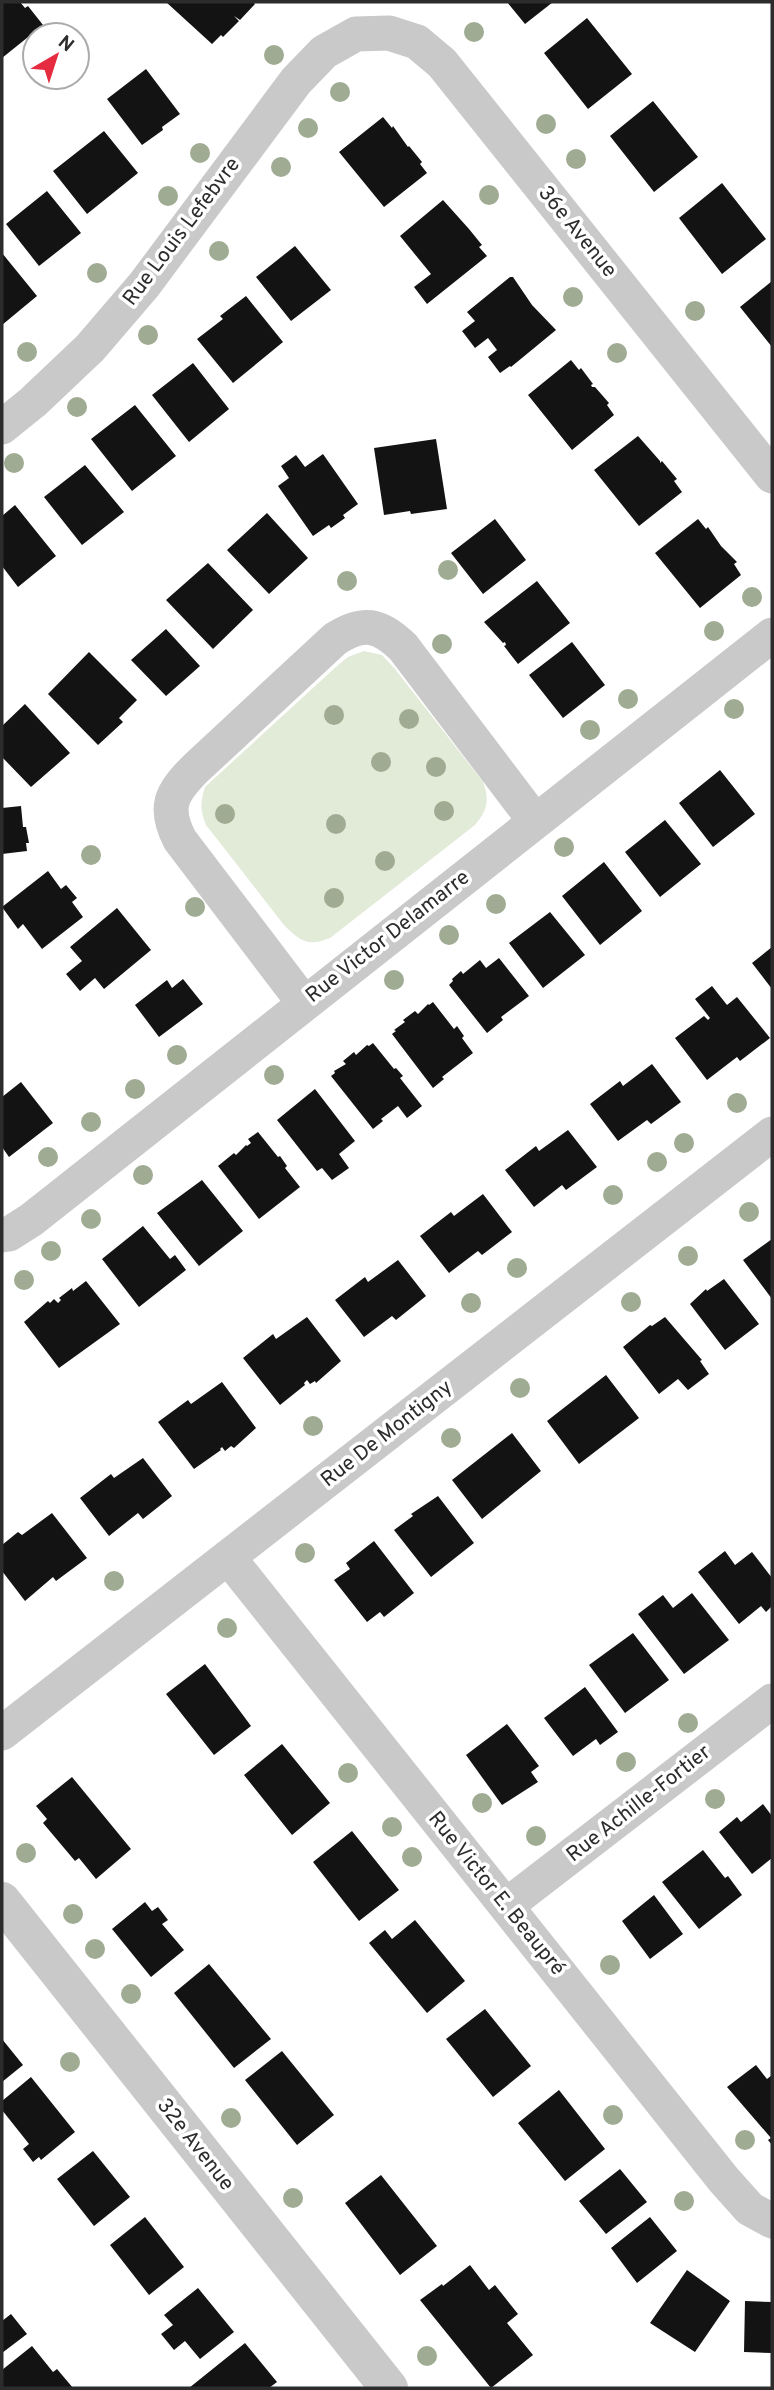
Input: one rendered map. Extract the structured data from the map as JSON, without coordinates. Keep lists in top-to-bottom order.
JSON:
{
  "streets": {
    "street": [
      "Rue Louis Lefebvre",
      "36e Avenue",
      "Rue Victor Delamarre",
      "Rue De Montigny",
      "Rue Achille-Fortier",
      "Rue Victor E. Beaupré",
      "32e Avenue"
    ]
  },
  "crossings": [
    ["Rue Louis Lefebvre", "36e Avenue"],
    ["Rue De Montigny", "Rue Victor E. Beaupré"],
    ["Rue Achille-Fortier", "Rue Victor E. Beaupré"]
  ],
  "north": "top right"
}
